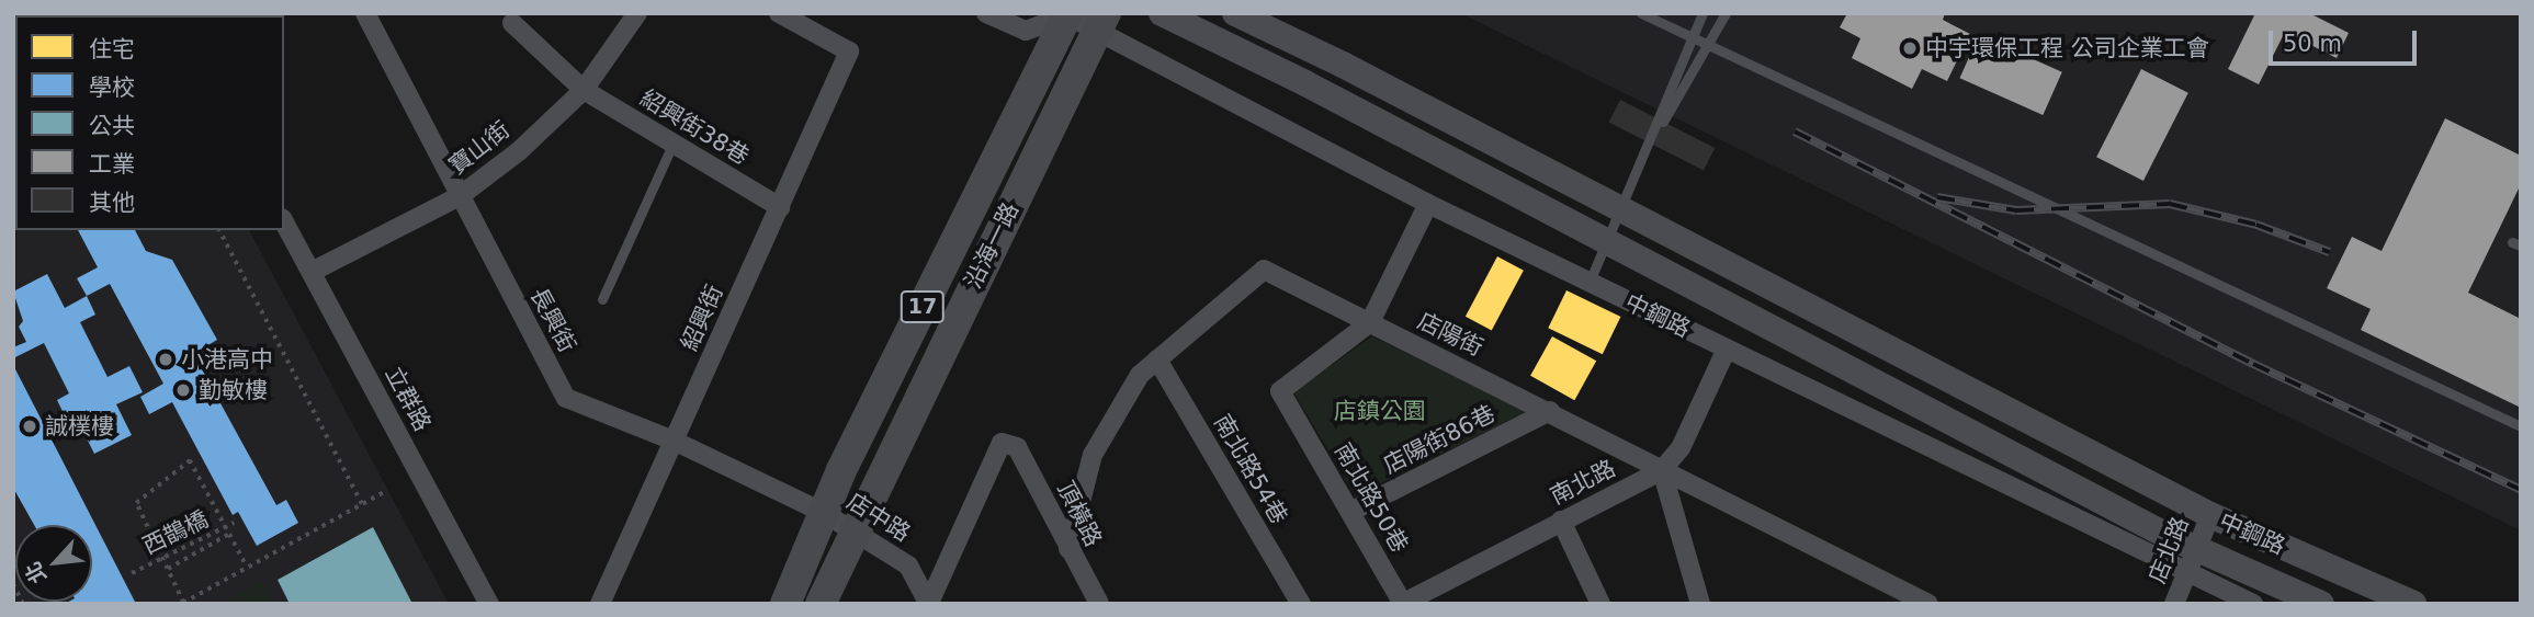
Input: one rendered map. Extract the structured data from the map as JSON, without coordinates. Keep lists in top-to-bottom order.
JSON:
{
  "streets": {
    "main road": ["沿海一路", "17"],
    "street": [
      "紹興街38巷",
      "寶山街",
      "中鋼路",
      "紹興街",
      "長興街",
      "店陽街",
      "立群路",
      "店陽街86巷",
      "南北路54巷",
      "南北路",
      "南北路50巷",
      "頂橫路",
      "店中路",
      "店北路"
    ],
    "path": ["西鵲橋"]
  },
  "crossings": [
    ["紹興街38巷", "寶山街"],
    ["紹興街38巷", "紹興街"],
    ["寶山街", "長興街"],
    ["寶山街", "立群路"],
    ["沿海一路", "中鋼路"],
    ["沿海一路", "長興街"],
    ["沿海一路", "店中路"],
    ["中鋼路", "南北路"],
    ["中鋼路", "南北路50巷"],
    ["中鋼路", "店北路"],
    ["紹興街", "長興街"],
    ["長興街", "店中路"],
    ["店陽街", "店陽街86巷"],
    ["店陽街", "南北路54巷"],
    ["店陽街", "南北路"],
    ["店陽街", "南北路50巷"],
    ["店陽街", "頂橫路"],
    ["店陽街86巷", "南北路50巷"],
    ["南北路", "南北路50巷"],
    ["頂橫路", "店中路"]
  ],
  "parks": ["店鎮公園"],
  "places": [
    "中宇環保工程 公司企業工會",
    "小港高中",
    "勤敏樓",
    "誠樸樓"
  ],
  "legend": [
    "住宅",
    "學校",
    "公共",
    "工業",
    "其他"
  ],
  "scale_bar": "50 m",
  "north": "bottom left"
}
